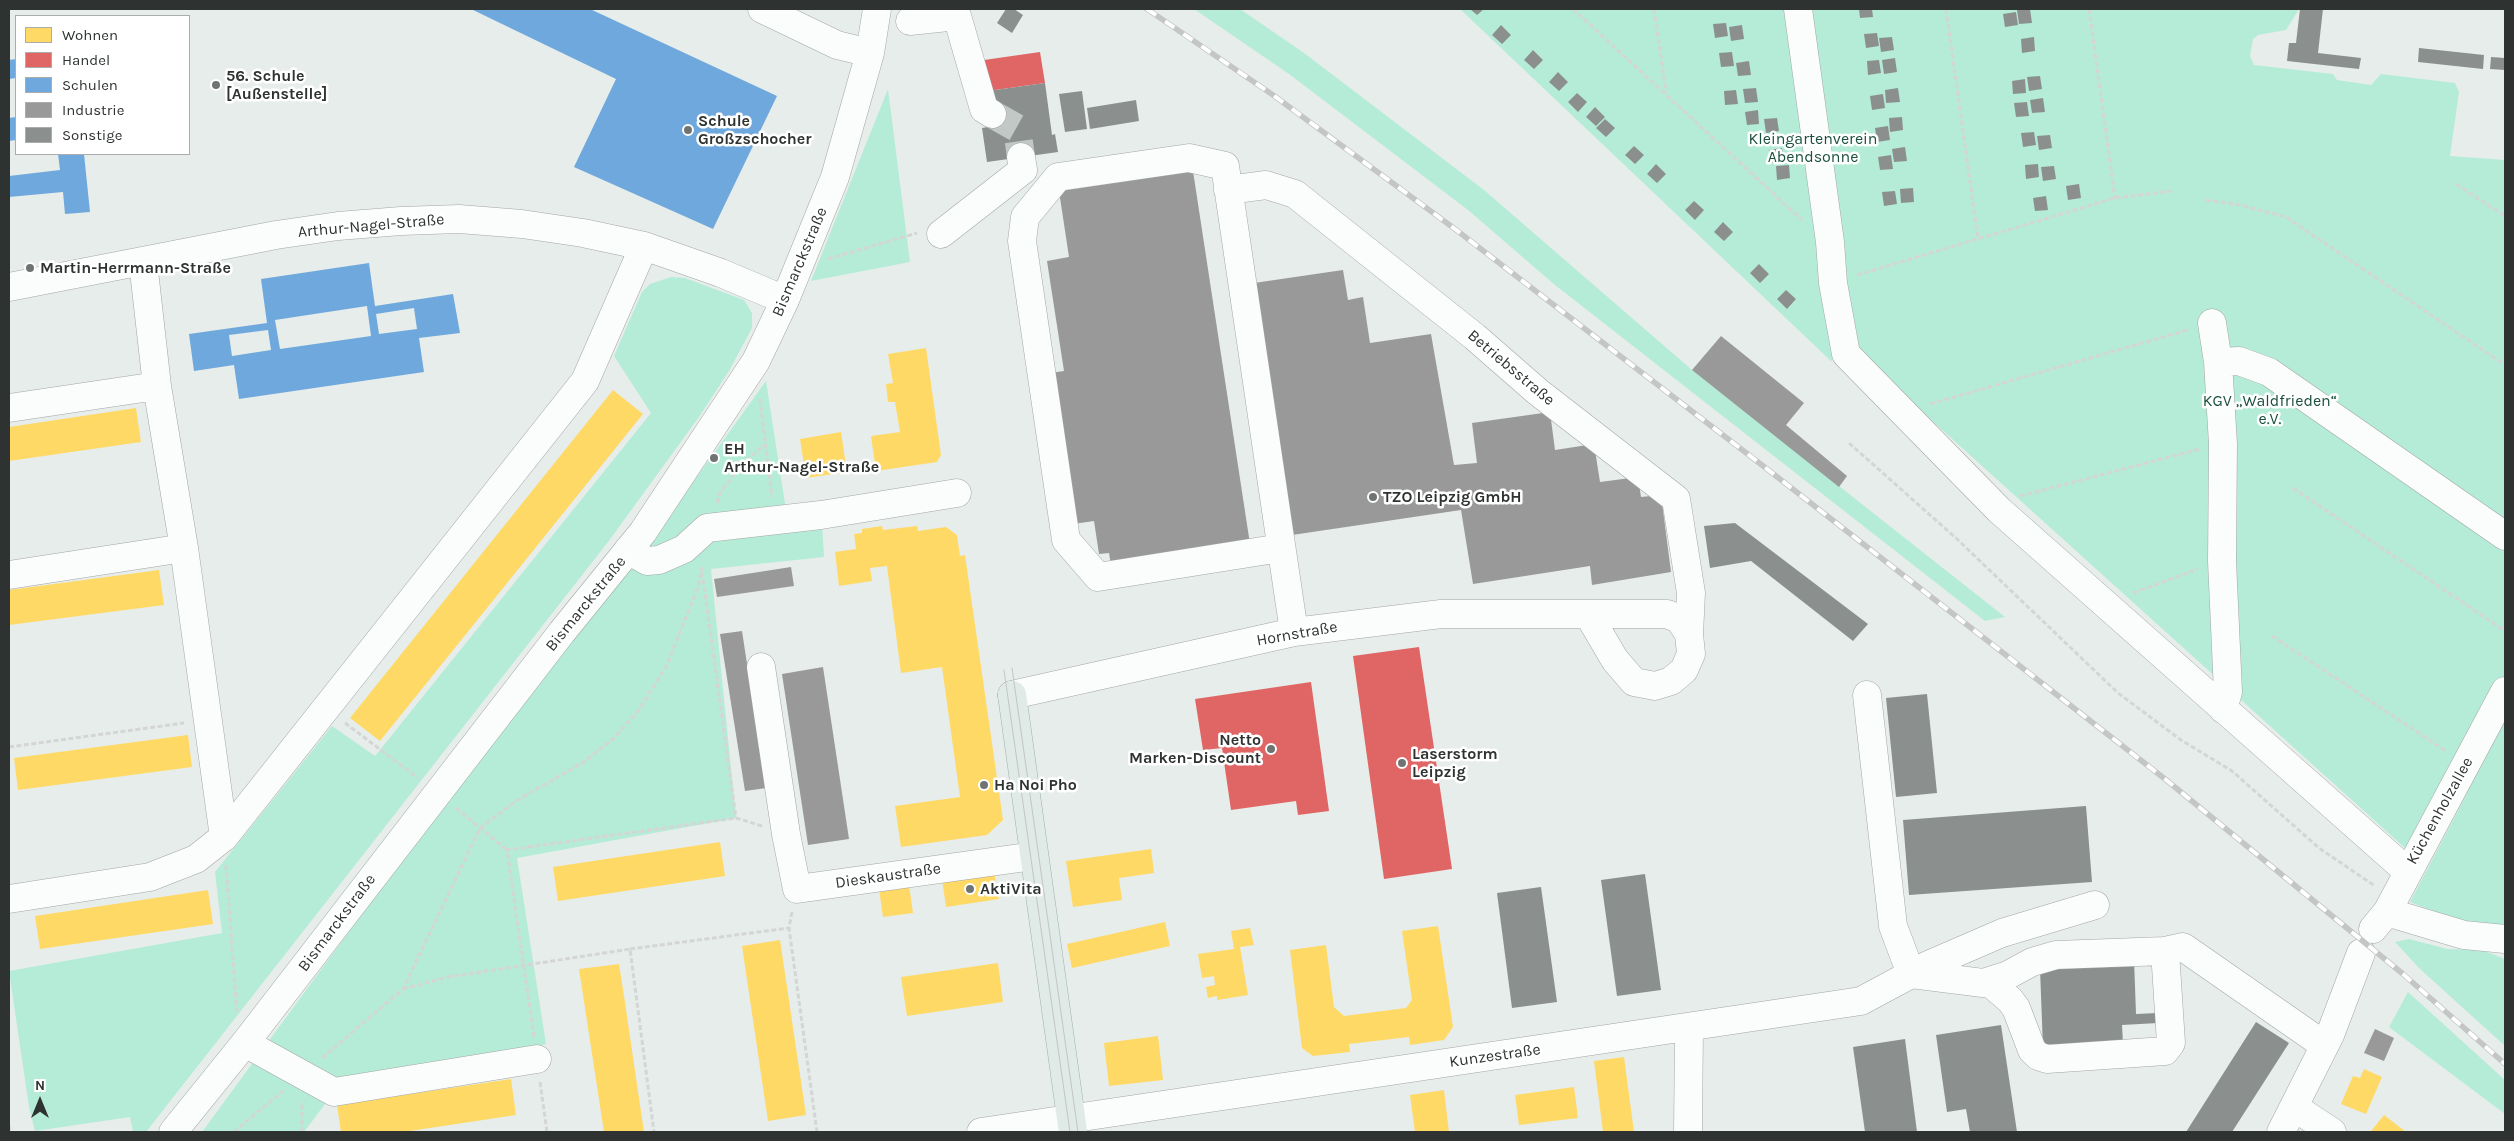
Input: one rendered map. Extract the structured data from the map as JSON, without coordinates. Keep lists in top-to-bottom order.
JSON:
{
  "streets": {
    "street": [
      "Arthur-Nagel-Straße",
      "Bismarckstraße",
      "Betriebsstraße",
      "Hornstraße",
      "Küchenholzallee",
      "Dieskaustraße",
      "Kunzestraße"
    ]
  },
  "crossings": [
    ["Arthur-Nagel-Straße", "Bismarckstraße"],
    ["Betriebsstraße", "Hornstraße"]
  ],
  "parks": ["Kleingartenverein Abendsonne", "KGV „Waldfrieden“ e.V."],
  "places": [
    "56. Schule [Außenstelle]",
    "Schule Großzschocher",
    "Martin-Herrmann-Straße",
    "EH Arthur-Nagel-Straße",
    "TZO Leipzig GmbH",
    "Netto Marken-Discount",
    "Laserstorm Leipzig",
    "Ha Noi Pho",
    "AktiVita"
  ],
  "legend": [
    "Wohnen",
    "Handel",
    "Schulen",
    "Industrie",
    "Sonstige"
  ],
  "north": "top"
}
